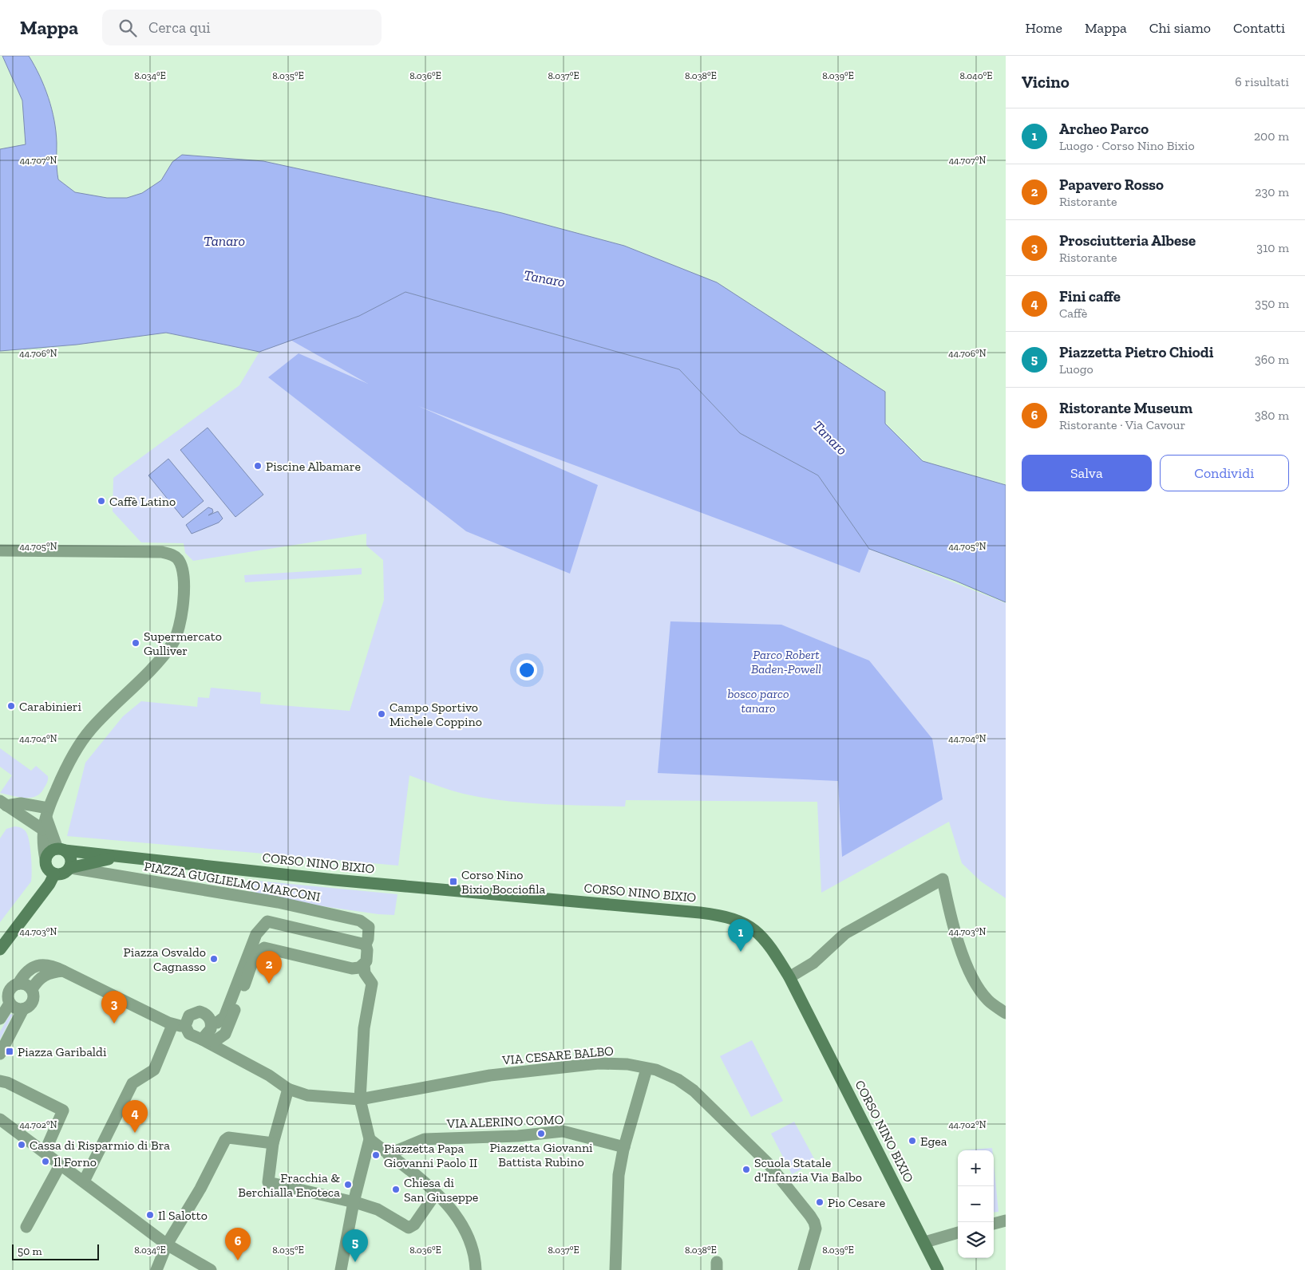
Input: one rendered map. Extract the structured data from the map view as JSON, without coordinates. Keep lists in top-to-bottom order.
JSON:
{
  "streets": {
    "main road": ["CORSO NINO BIXIO"],
    "street": ["PIAZZA GUGLIELMO MARCONI", "VIA CESARE BALBO", "VIA ALERINO COMO"]
  },
  "crossings": [
    ["CORSO NINO BIXIO", "PIAZZA GUGLIELMO MARCONI"]
  ],
  "water": ["Tanaro"],
  "parks": ["Parco Robert Baden-Powell", "bosco parco tanaro"],
  "places": {
    "other": [
      "Piscine Albamare",
      "Caffè Latino",
      "Supermercato Gulliver",
      "Carabinieri",
      "Campo Sportivo Michele Coppino",
      "Piazza Osvaldo Cagnasso",
      "Piazzetta Giovanni Battista Rubino",
      "Egea",
      "Cassa di Risparmio di Bra",
      "Piazzetta Papa Giovanni Paolo II",
      "Il Forno",
      "Scuola Statale d'Infanzia Via Balbo",
      "Fracchia & Berchialla Enoteca",
      "Chiesa di San Giuseppe",
      "Pio Cesare",
      "Il Salotto"
    ],
    "transit": ["Corso Nino Bixio Bocciofila", "Piazza Garibaldi"]
  },
  "scale_bar": "50 m",
  "page": {
    "header": "Mappa",
    "search": "Cerca qui",
    "nav": [
      "Home",
      "Mappa",
      "Chi siamo",
      "Contatti"
    ],
    "heading": ["Vicino", "6 risultati"],
    "list": [
      {
        "mark": "1",
        "name": "Archeo Parco",
        "note": "Luogo · Corso Nino Bixio",
        "value": "200 m"
      },
      {
        "mark": "2",
        "name": "Papavero Rosso",
        "note": "Ristorante",
        "value": "230 m"
      },
      {
        "mark": "3",
        "name": "Prosciutteria Albese",
        "note": "Ristorante",
        "value": "310 m"
      },
      {
        "mark": "4",
        "name": "Fini caffe",
        "note": "Caffè",
        "value": "350 m"
      },
      {
        "mark": "5",
        "name": "Piazzetta Pietro Chiodi",
        "note": "Luogo",
        "value": "360 m"
      },
      {
        "mark": "6",
        "name": "Ristorante Museum",
        "note": "Ristorante · Via Cavour",
        "value": "380 m"
      }
    ],
    "buttons": ["Salva", "Condividi"],
    "pins": [
      "1",
      "2",
      "3",
      "4",
      "6",
      "5"
    ],
    "map_buttons": ["+", "−"],
    "scale": "50 m"
  },
  "coordinates": [
    "8.034°E",
    "8.035°E",
    "8.036°E",
    "8.037°E",
    "8.038°E",
    "8.039°E",
    "8.040°E",
    "44.707°N",
    "44.706°N",
    "44.705°N",
    "44.704°N",
    "44.703°N",
    "44.702°N"
  ]
}
